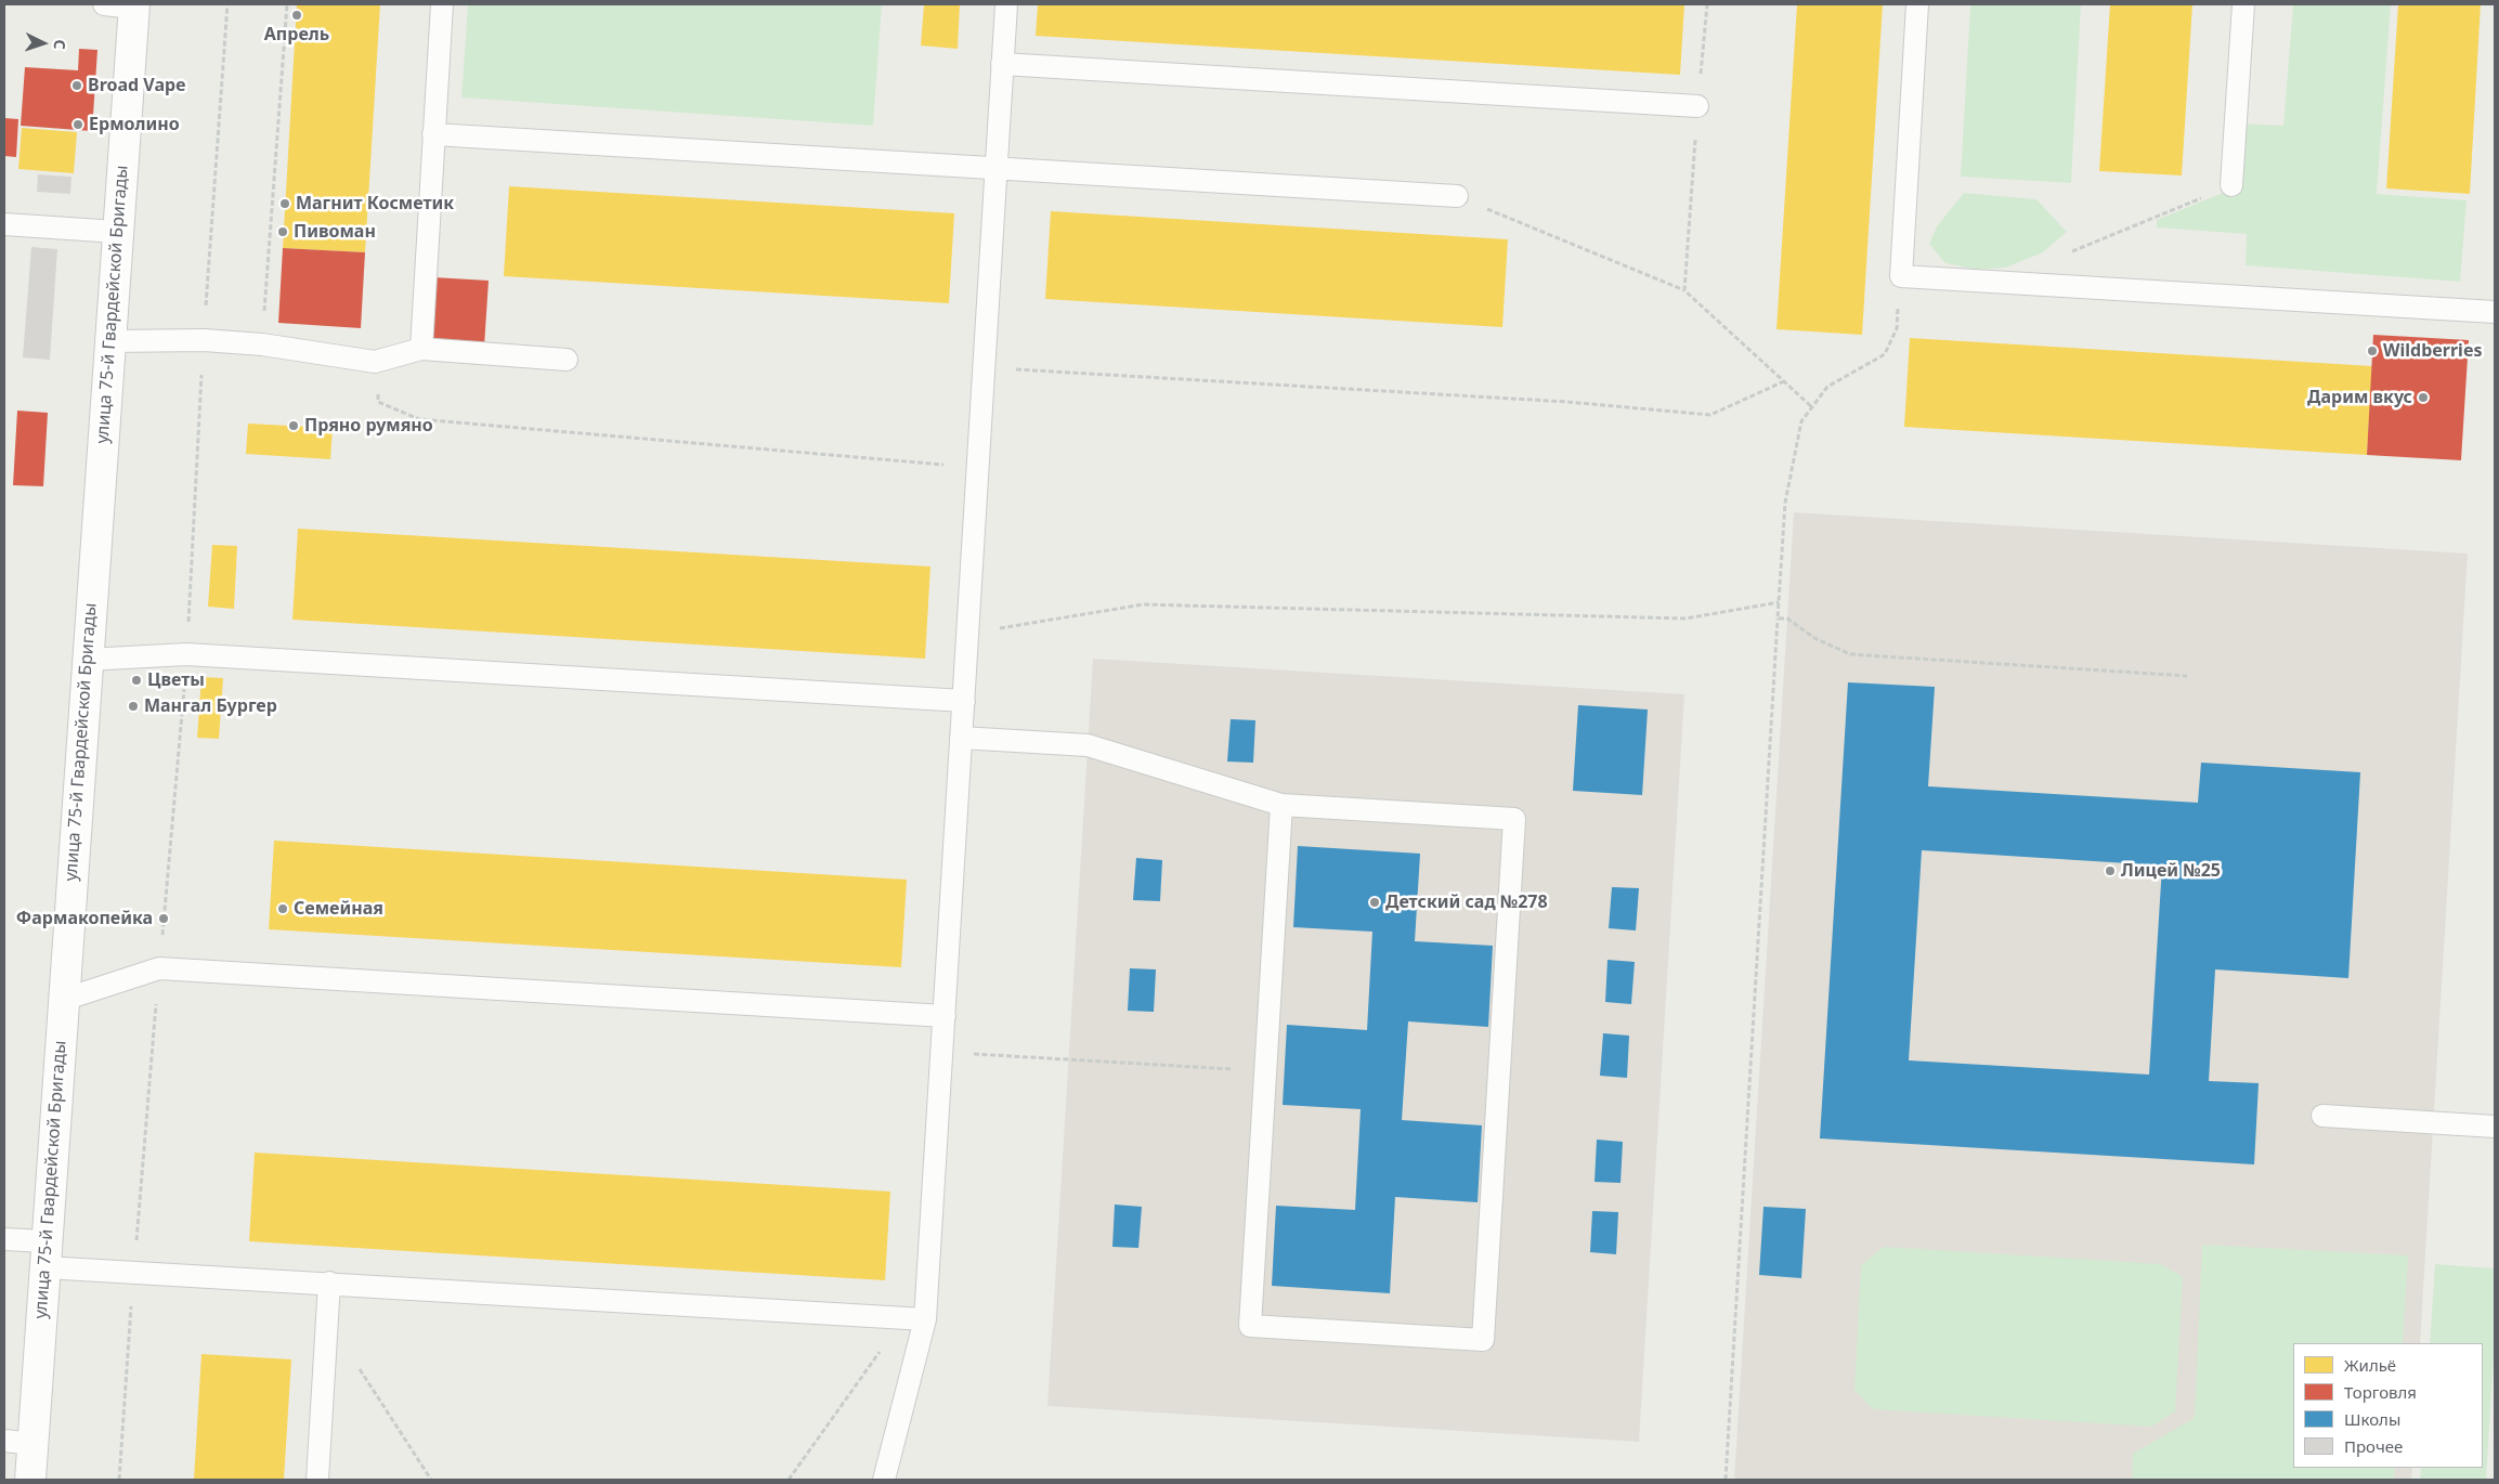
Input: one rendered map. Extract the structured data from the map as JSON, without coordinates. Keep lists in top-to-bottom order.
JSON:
{
  "streets": {
    "main road": ["улица 75-й Гвардейской Бригады"]
  },
  "places": [
    "Апрель",
    "Broad Vape",
    "Ермолино",
    "Магнит Косметик",
    "Пивоман",
    "Wildberries",
    "Дарим вкус",
    "Пряно румяно",
    "Цветы",
    "Мангал Бургер",
    "Лицей №25",
    "Детский сад №278",
    "Семейная",
    "Фармакопейка"
  ],
  "legend": [
    "Жильё",
    "Торговля",
    "Школы",
    "Прочее"
  ],
  "north": "right"
}
